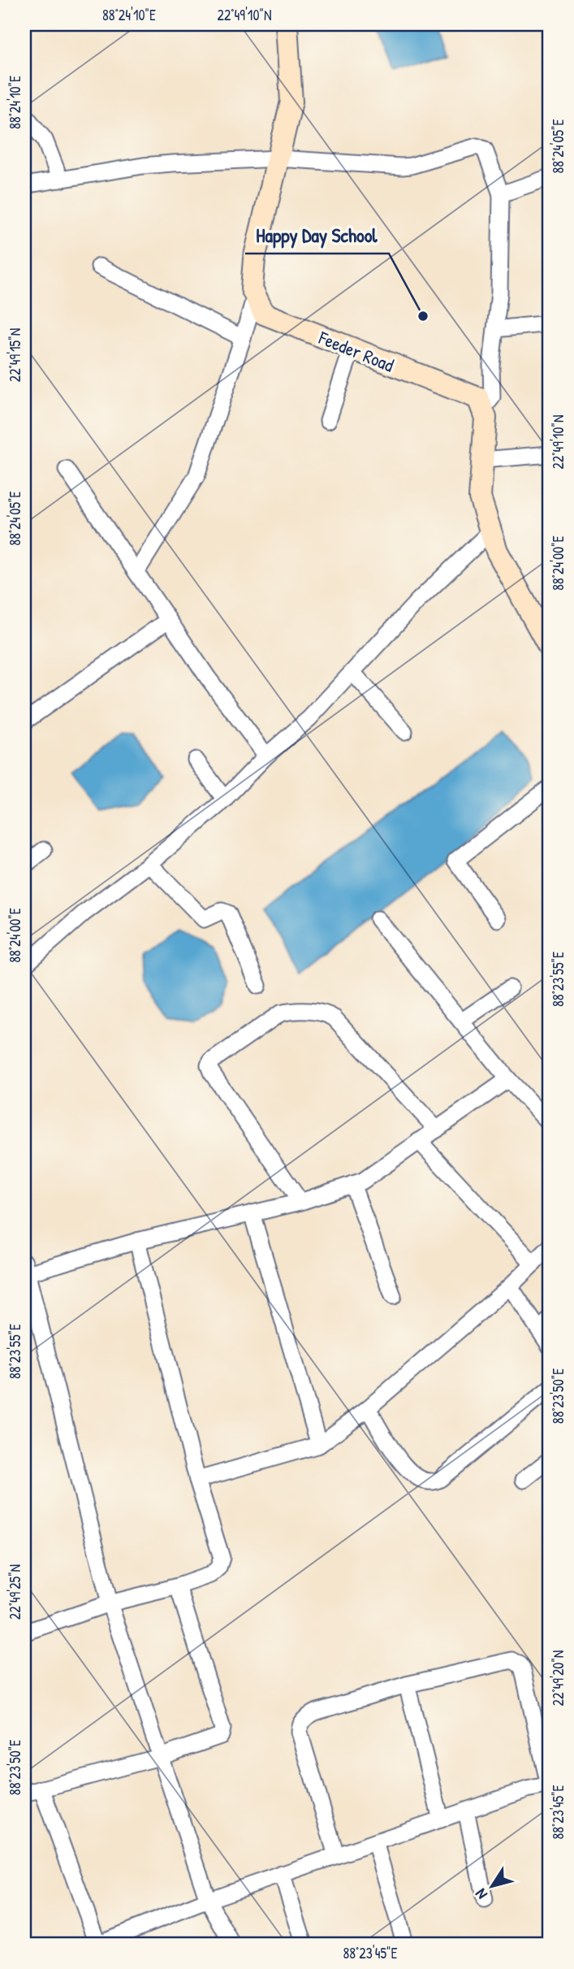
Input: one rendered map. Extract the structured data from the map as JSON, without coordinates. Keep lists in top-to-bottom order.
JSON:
{
  "streets": {
    "street": ["Feeder Road"]
  },
  "places": ["Happy Day School"],
  "north": "bottom left",
  "coordinates": [
    "88°24'10\"E",
    "22°49'10\"N",
    "88°24'05\"E",
    "22°49'15\"N",
    "88°24'00\"E",
    "88°23'55\"E",
    "88°23'50\"E",
    "22°49'25\"N",
    "22°49'20\"N",
    "88°23'45\"E"
  ]
}
